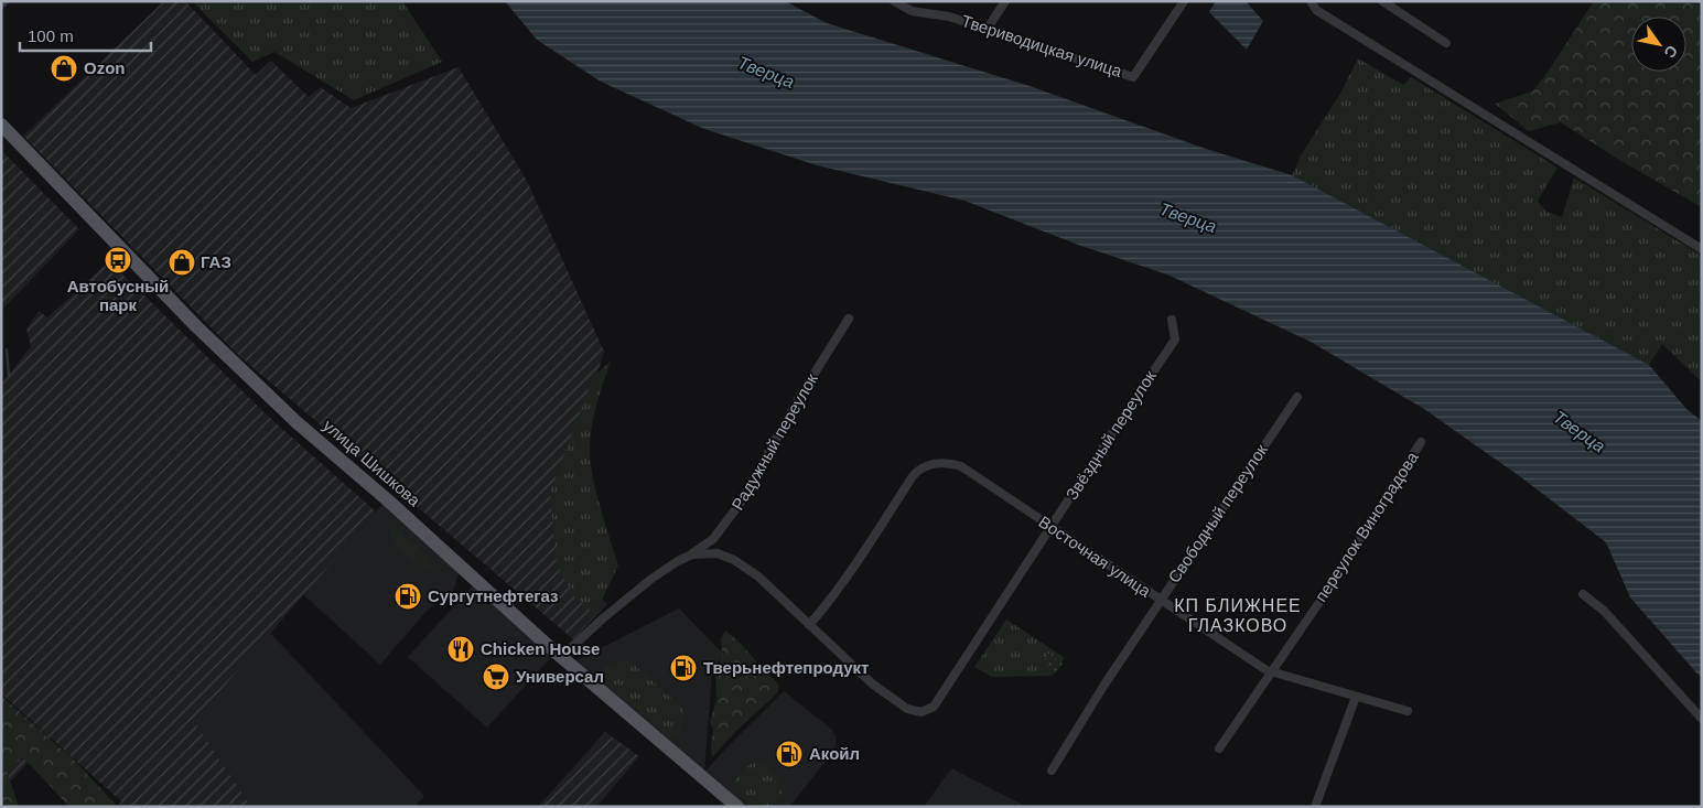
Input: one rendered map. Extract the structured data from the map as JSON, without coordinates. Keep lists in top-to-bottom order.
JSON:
{
  "streets": {
    "main road": ["улица Шишкова"],
    "street": [
      "Твериводицкая улица",
      "Звёздный переулок",
      "Радужный переулок",
      "Свободный переулок",
      "переулок Виноградова",
      "Восточная улица"
    ]
  },
  "crossings": [
    ["Звёздный переулок", "Восточная улица"],
    ["Радужный переулок", "улица Шишкова"],
    ["Свободный переулок", "Восточная улица"],
    ["переулок Виноградова", "Восточная улица"]
  ],
  "districts": ["КП БЛИЖНЕЕ ГЛАЗКОВО"],
  "water": ["Тверца"],
  "places": {
    "shop": ["Ozon", "ГАЗ"],
    "bus stop": ["Автобусный парк"],
    "fuel station": ["Сургутнефтегаз", "Тверьнефтепродукт", "Акойл"],
    "restaurant": ["Chicken House"],
    "supermarket": ["Универсал"]
  },
  "scale_bar": "100 m",
  "north": "bottom right"
}
